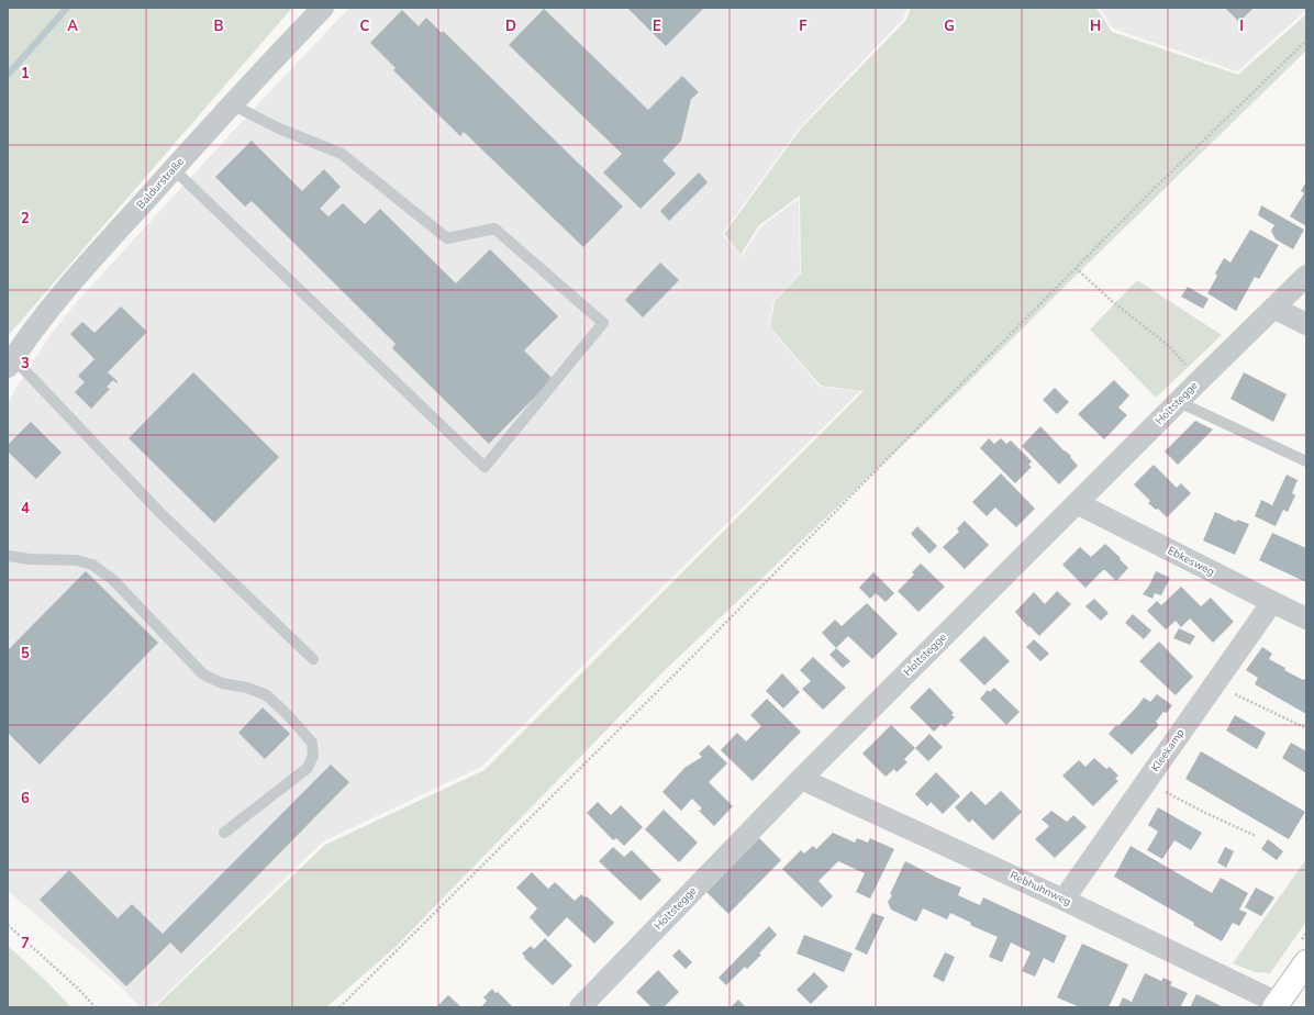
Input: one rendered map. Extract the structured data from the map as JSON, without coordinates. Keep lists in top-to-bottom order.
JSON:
{
  "streets": {
    "street": [
      "Baldurstraße",
      "Holtstegge",
      "Ebkesweg",
      "Kleekamp",
      "Rebhuhnweg"
    ]
  },
  "crossings": [
    ["Holtstegge", "Ebkesweg"],
    ["Holtstegge", "Rebhuhnweg"],
    ["Ebkesweg", "Kleekamp"],
    ["Kleekamp", "Rebhuhnweg"]
  ],
  "grid": {
    "columns": [
      "A",
      "B",
      "C",
      "D",
      "E",
      "F",
      "G",
      "H",
      "I"
    ],
    "rows": [
      "1",
      "2",
      "3",
      "4",
      "5",
      "6",
      "7"
    ]
  }
}
